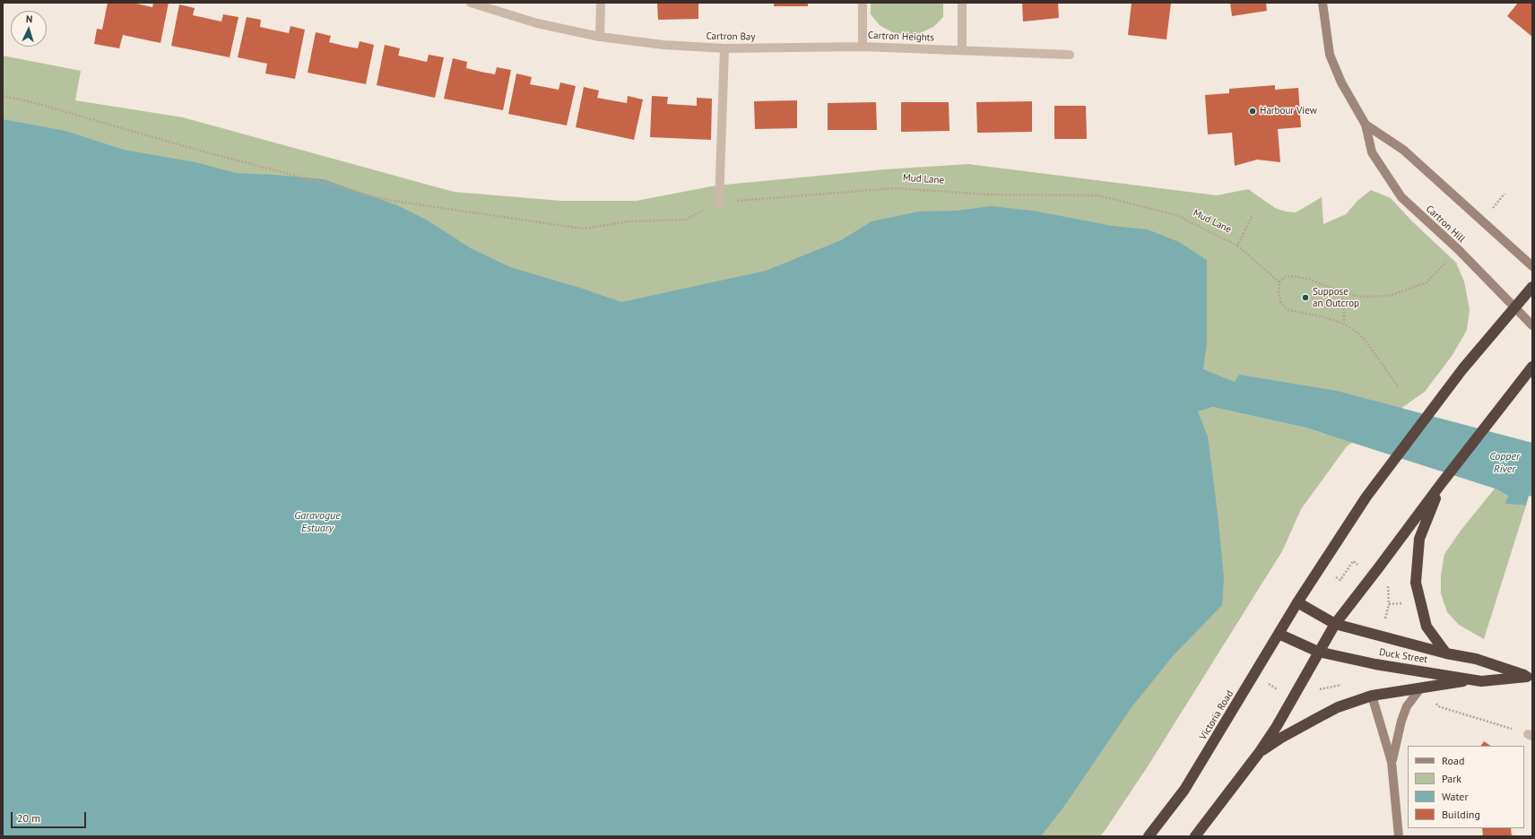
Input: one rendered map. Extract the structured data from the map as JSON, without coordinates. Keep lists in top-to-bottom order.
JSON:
{
  "streets": {
    "highway": ["Duck Street", "Victoria Road"],
    "main road": ["Cartron Hill"],
    "street": ["Cartron Bay", "Cartron Heights"],
    "path": ["Mud Lane"]
  },
  "crossings": [
    ["Cartron Bay", "Cartron Heights"],
    ["Cartron Hill", "Victoria Road"],
    ["Duck Street", "Victoria Road"]
  ],
  "water": ["Copper River", "Garavogue Estuary"],
  "places": ["Harbour View", "Suppose an Outcrop"],
  "legend": [
    "Road",
    "Park",
    "Water",
    "Building"
  ],
  "scale_bar": "20 m",
  "north": "top"
}
